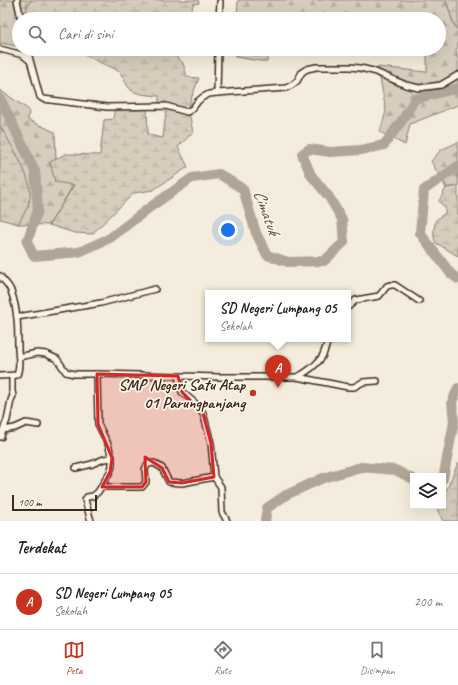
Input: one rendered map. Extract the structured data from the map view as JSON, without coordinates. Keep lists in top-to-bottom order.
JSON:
{
  "water": ["Cimatuk"],
  "places": ["SMP Negeri Satu Atap 01 Parungpanjang"],
  "scale_bar": "100 m",
  "page": {
    "search": "Cari di sini",
    "popup": ["SD Negeri Lumpang 05", "Sekolah"],
    "pins": "A",
    "scale": "100 m",
    "heading": "Terdekat",
    "list": [
      {
        "mark": "A",
        "name": "SD Negeri Lumpang 05",
        "note": "Sekolah",
        "value": "200 m"
      }
    ],
    "nav": ["Peta", "Rute", "Disimpan"]
  }
}
